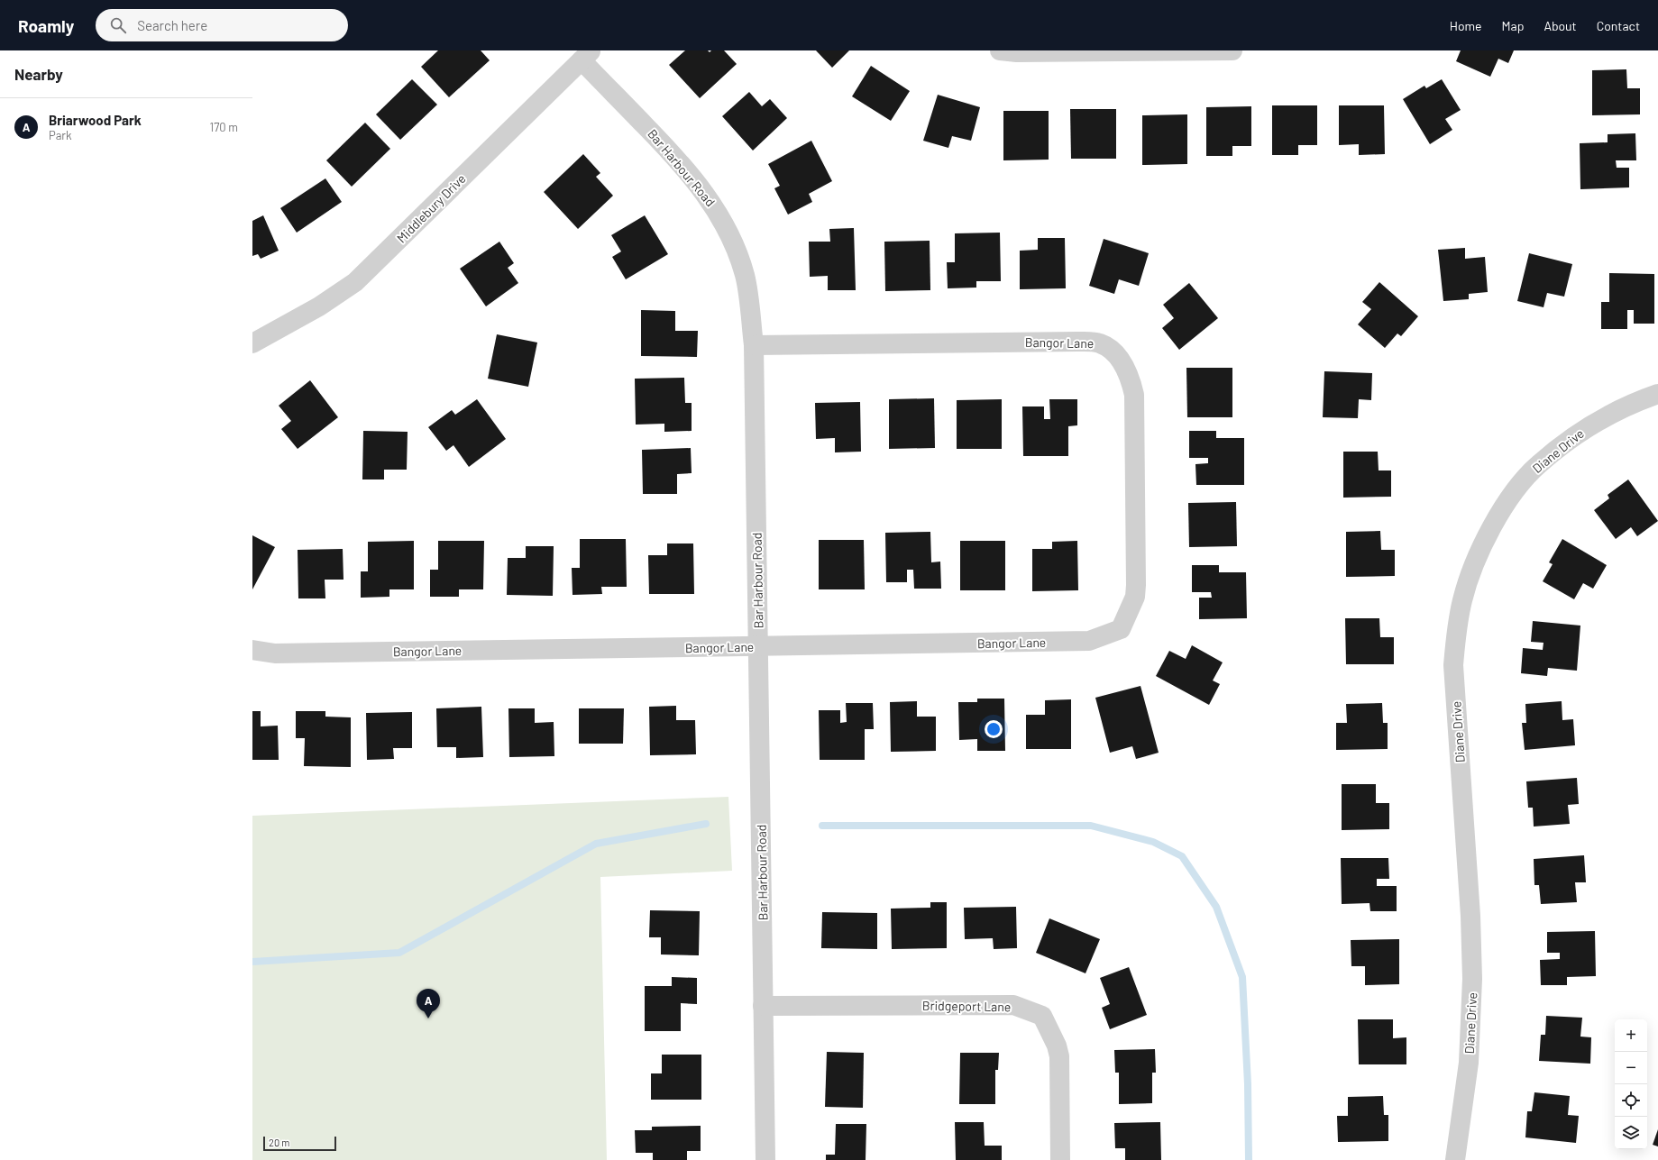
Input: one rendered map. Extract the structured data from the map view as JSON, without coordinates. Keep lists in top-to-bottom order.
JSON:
{
  "streets": {
    "street": [
      "Bar Harbour Road",
      "Middlebury Drive",
      "Bangor Lane",
      "Diane Drive",
      "Bridgeport Lane"
    ]
  },
  "crossings": [
    ["Bar Harbour Road", "Middlebury Drive"],
    ["Bar Harbour Road", "Bangor Lane"],
    ["Bar Harbour Road", "Bridgeport Lane"]
  ],
  "scale_bar": "20 m",
  "page": {
    "header": "Roamly",
    "search": "Search here",
    "nav": [
      "Home",
      "Map",
      "About",
      "Contact"
    ],
    "heading": "Nearby",
    "list": [
      {
        "mark": "A",
        "name": "Briarwood Park",
        "note": "Park",
        "value": "170 m"
      }
    ],
    "pins": "A",
    "map_buttons": ["+", "−"],
    "scale": "20 m"
  }
}
